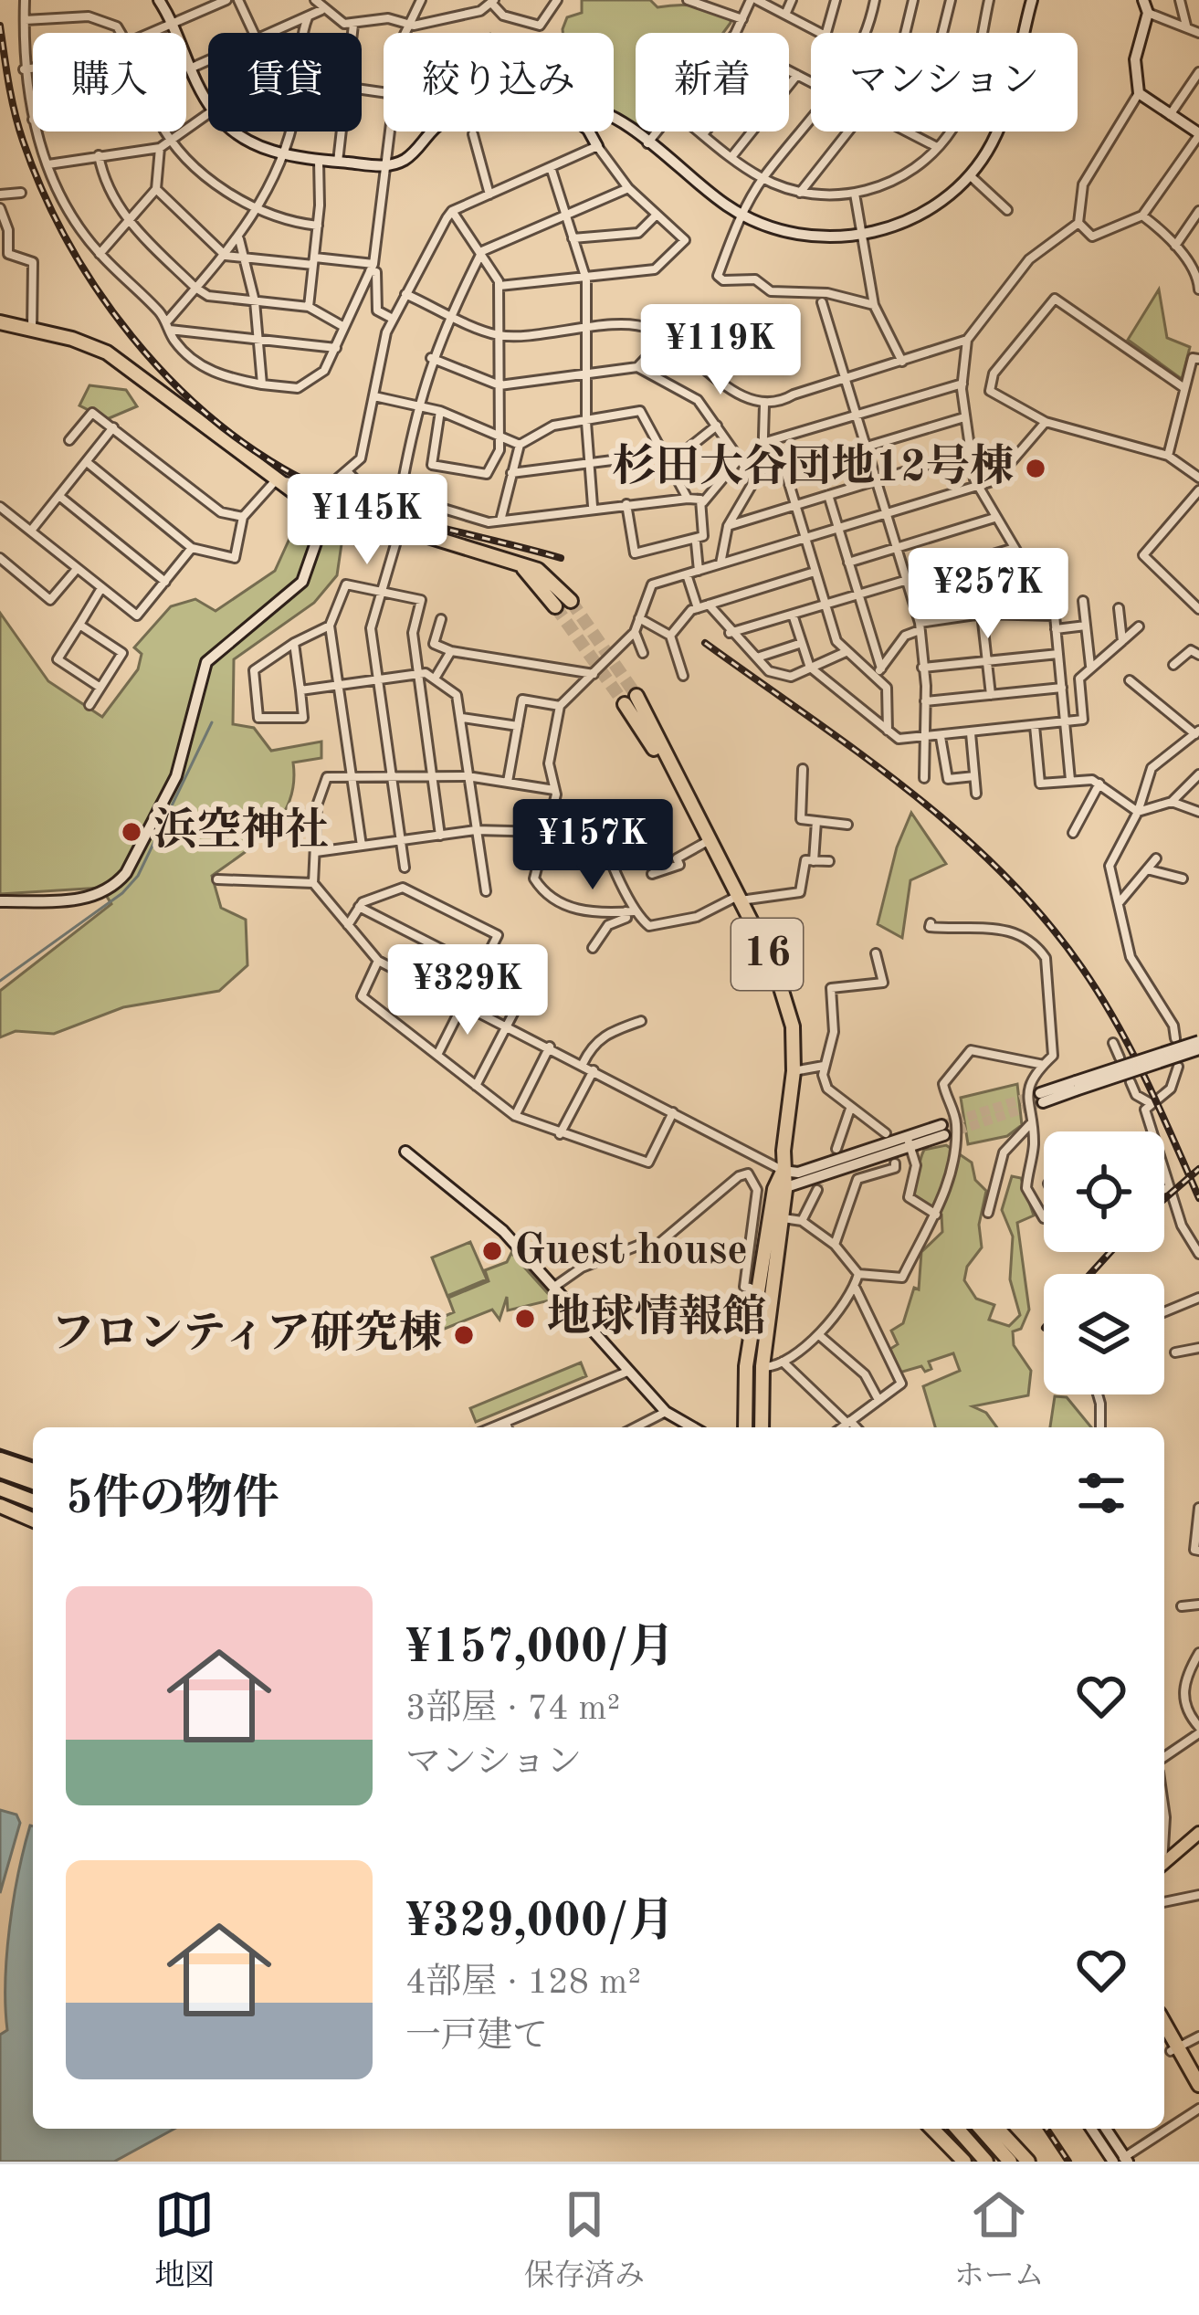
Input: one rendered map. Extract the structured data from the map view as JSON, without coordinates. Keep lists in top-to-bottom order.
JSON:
{
  "streets": {
    "highway": ["16"]
  },
  "places": [
    "杉田大谷団地12号棟",
    "浜空神社",
    "Guest house",
    "地球情報館",
    "フロンティア研究棟"
  ],
  "page": {
    "chip": [
      "購入",
      "賃貸",
      "絞り込み",
      "新着",
      "マンション"
    ],
    "price": [
      "¥119K",
      "¥145K",
      "¥257K",
      "¥157K",
      "¥329K"
    ],
    "heading": "5件の物件",
    "list": [
      {
        "name": "¥157,000/月",
        "note": "3部屋 · 74 m² · マンション"
      },
      {
        "name": "¥329,000/月",
        "note": "4部屋 · 128 m² · 一戸建て"
      }
    ],
    "tabs": ["地図", "保存済み", "ホーム"]
  }
}
